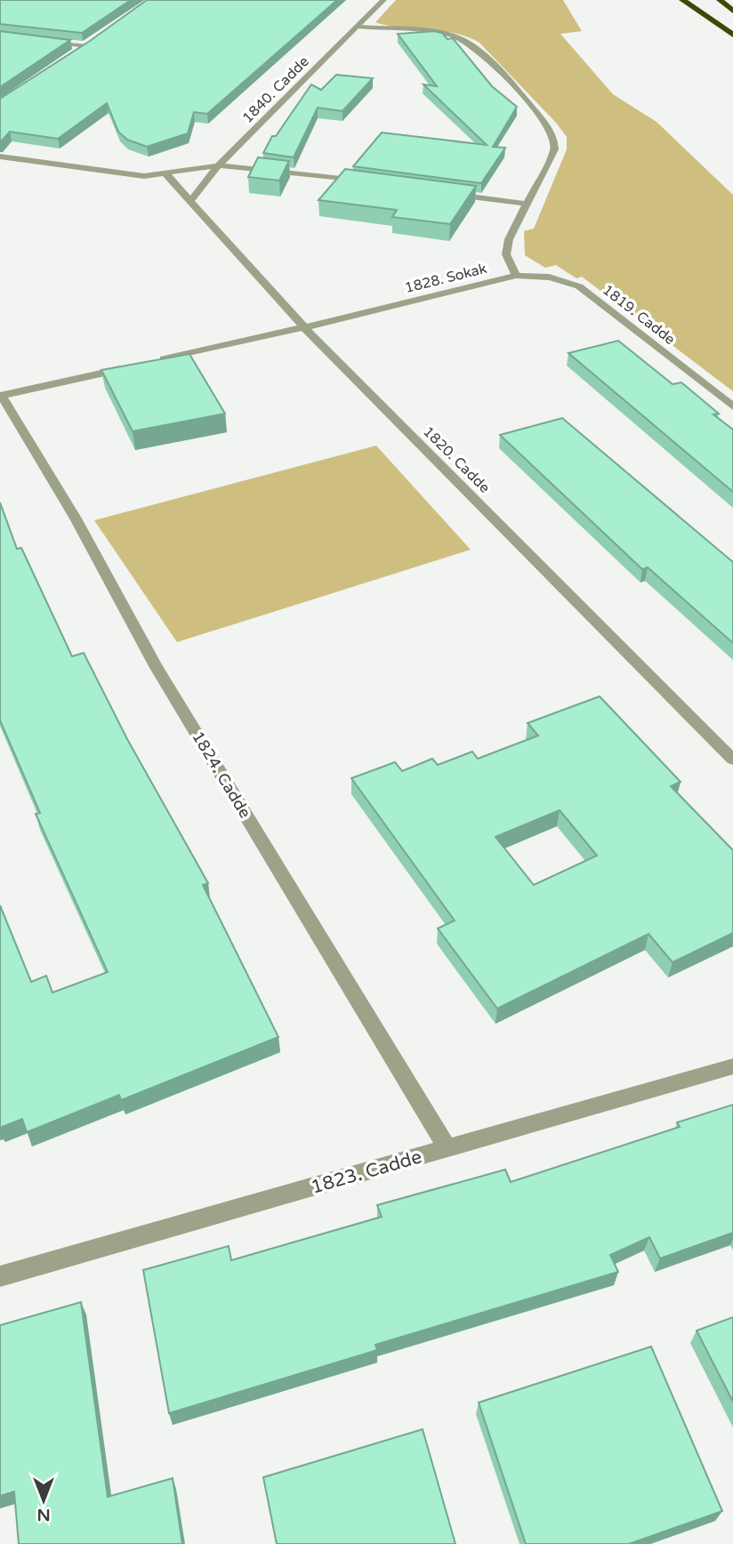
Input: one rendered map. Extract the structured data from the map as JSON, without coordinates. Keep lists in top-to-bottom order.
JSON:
{
  "streets": {
    "street": [
      "1840. Cadde",
      "1828. Sokak",
      "1819. Cadde",
      "1820. Cadde",
      "1824. Cadde",
      "1823. Cadde"
    ]
  },
  "crossings": [
    ["1840. Cadde", "1828. Sokak"],
    ["1840. Cadde", "1820. Cadde"],
    ["1828. Sokak", "1819. Cadde"],
    ["1828. Sokak", "1820. Cadde"],
    ["1824. Cadde", "1823. Cadde"]
  ],
  "north": "bottom"
}
